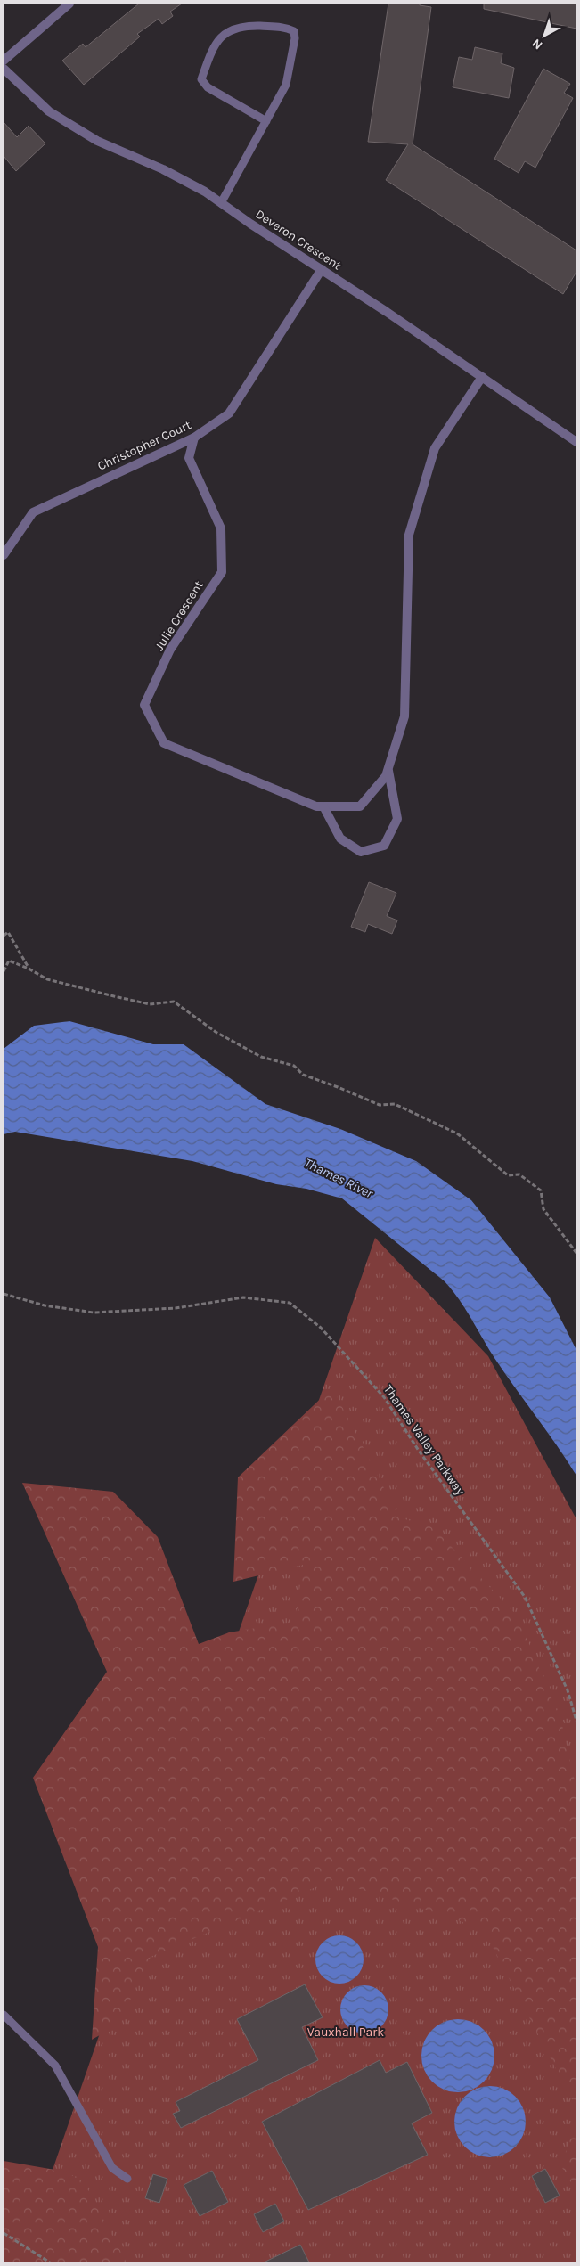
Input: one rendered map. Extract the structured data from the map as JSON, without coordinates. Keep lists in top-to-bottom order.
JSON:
{
  "streets": {
    "street": ["Deveron Crescent", "Christopher Court", "Julie Crescent"],
    "path": ["Thames Valley Parkway"]
  },
  "crossings": [
    ["Deveron Crescent", "Christopher Court"],
    ["Deveron Crescent", "Julie Crescent"],
    ["Christopher Court", "Julie Crescent"]
  ],
  "water": ["Thames River"],
  "parks": ["Vauxhall Park"],
  "north": "bottom left"
}
